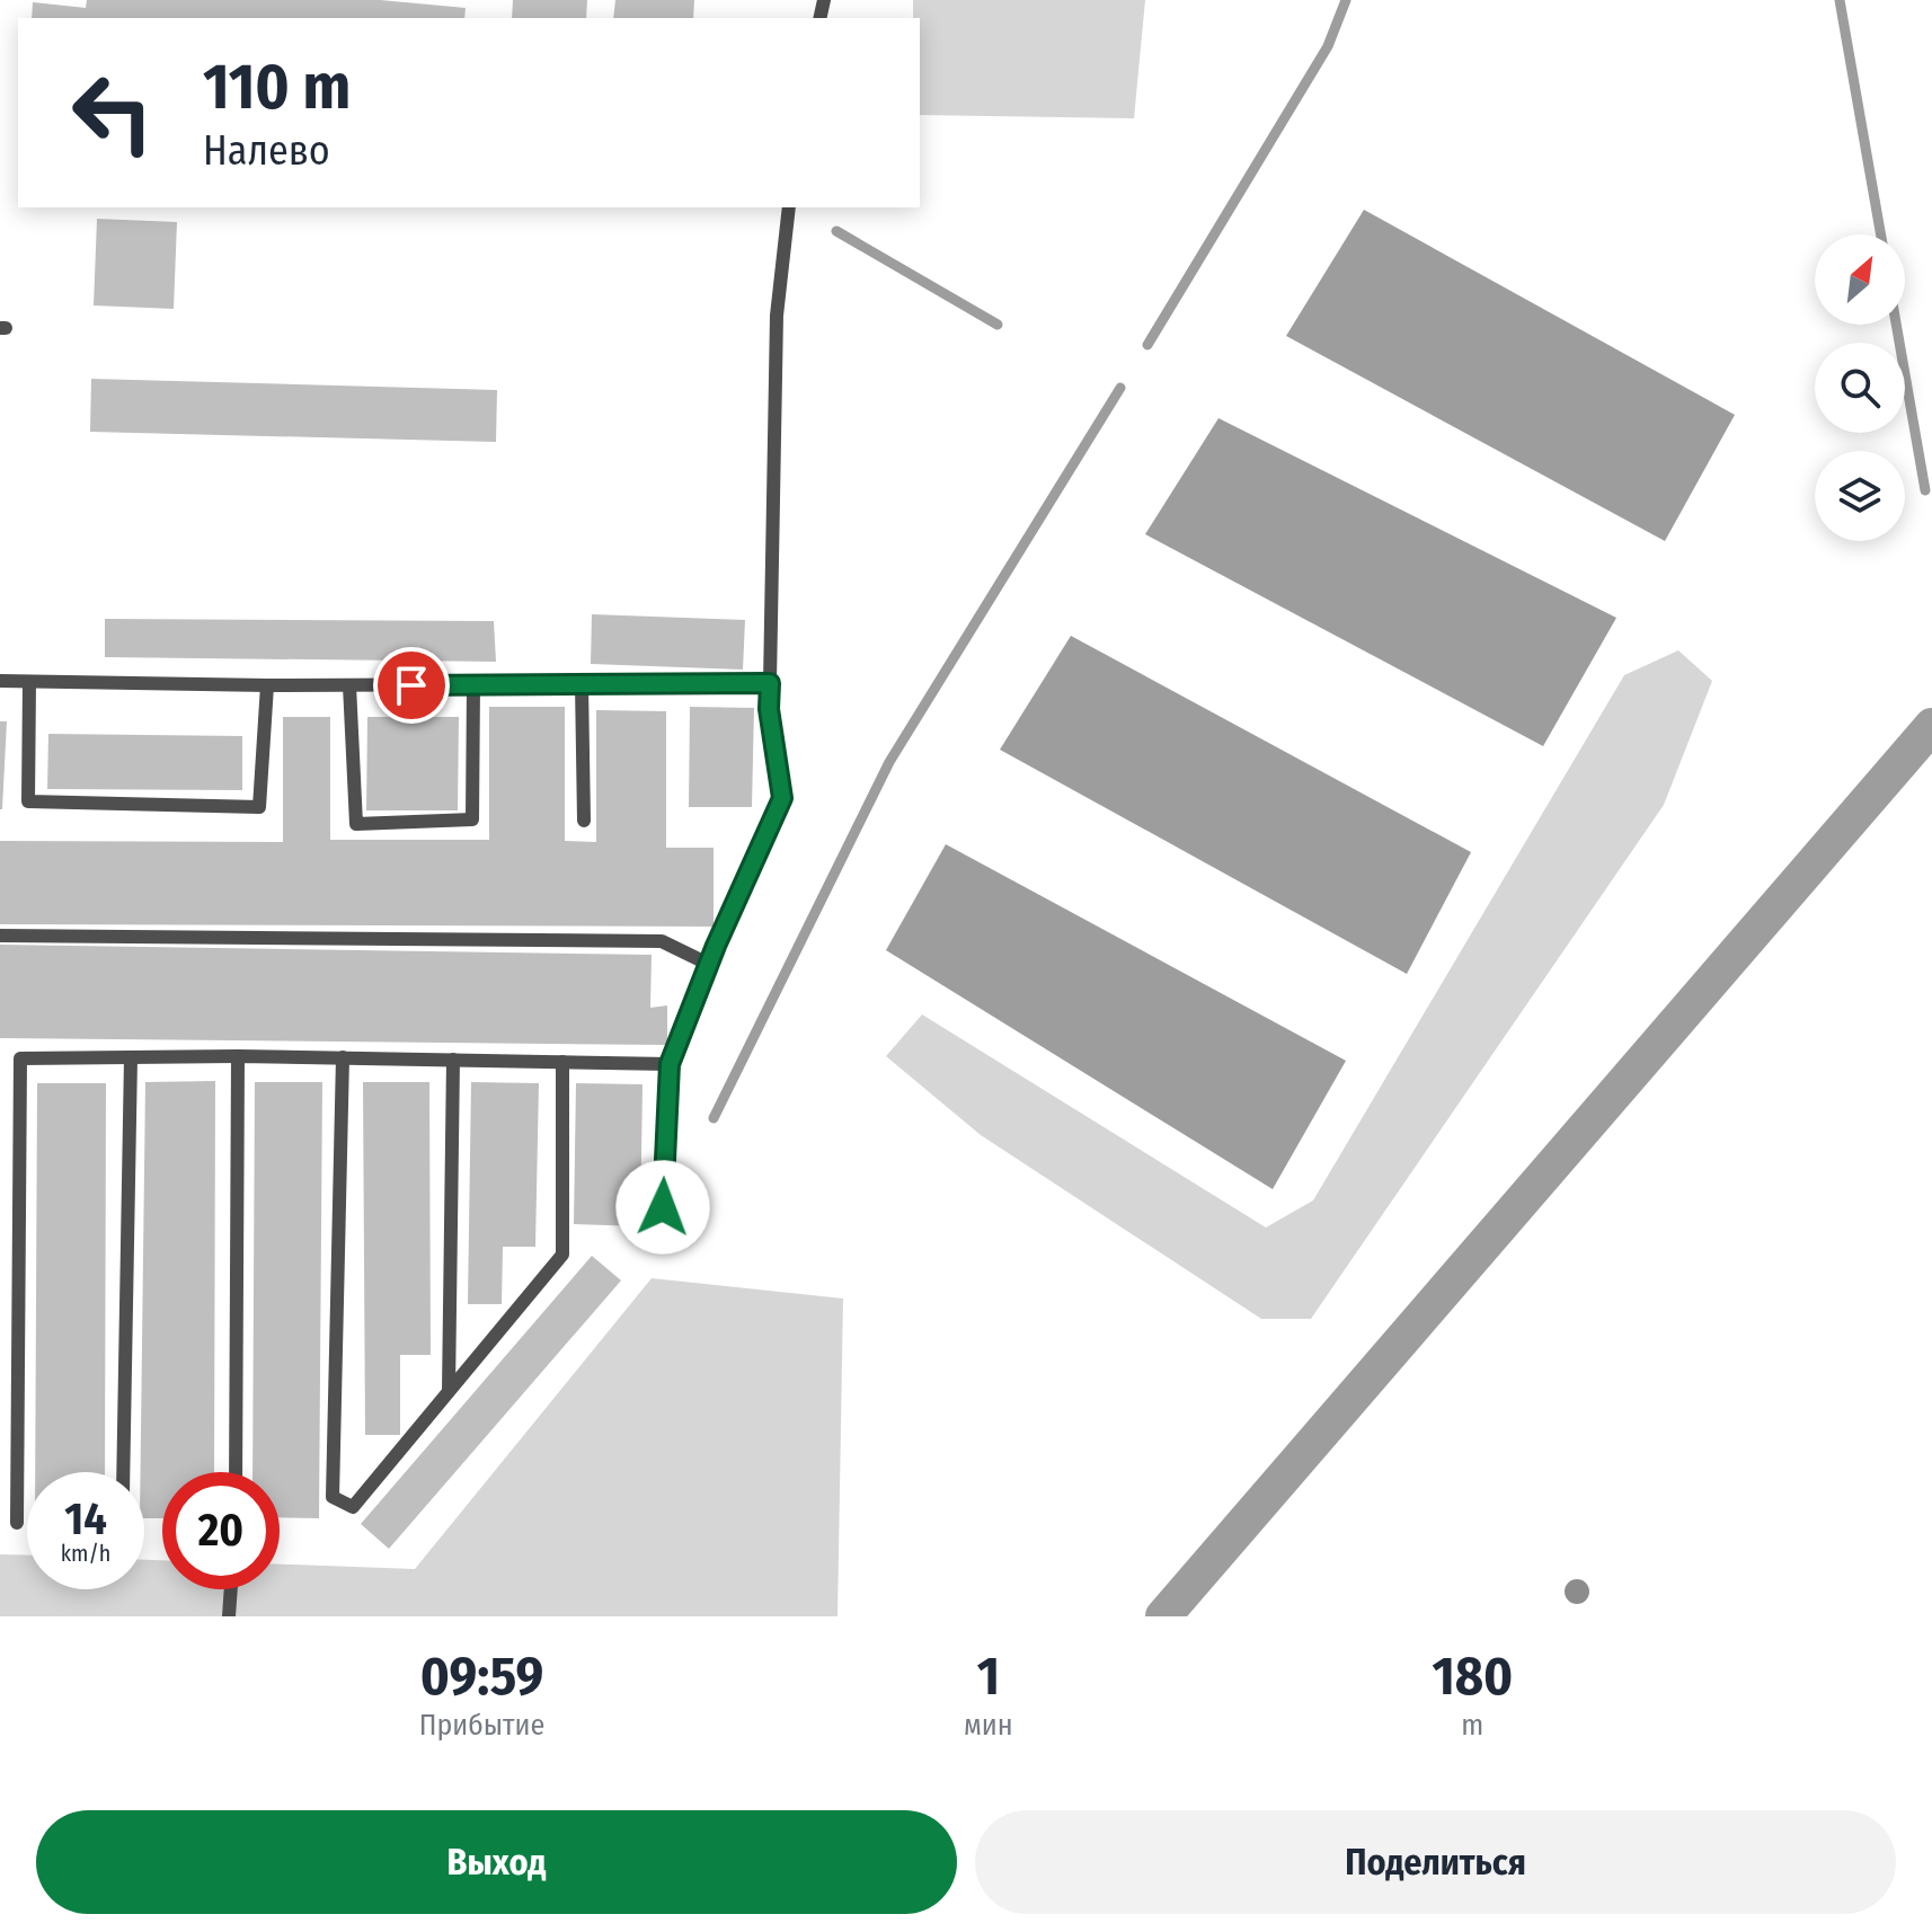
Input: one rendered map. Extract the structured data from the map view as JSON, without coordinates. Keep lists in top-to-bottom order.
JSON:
{
  "north": "top right",
  "page": {
    "turn": ["110 m", "Налево"],
    "speed": "14 km/h",
    "limit": "20",
    "eta": [
      "09:59",
      "Прибытие",
      "1",
      "мин",
      "180",
      "m"
    ],
    "buttons": ["Выход", "Поделиться"]
  }
}
